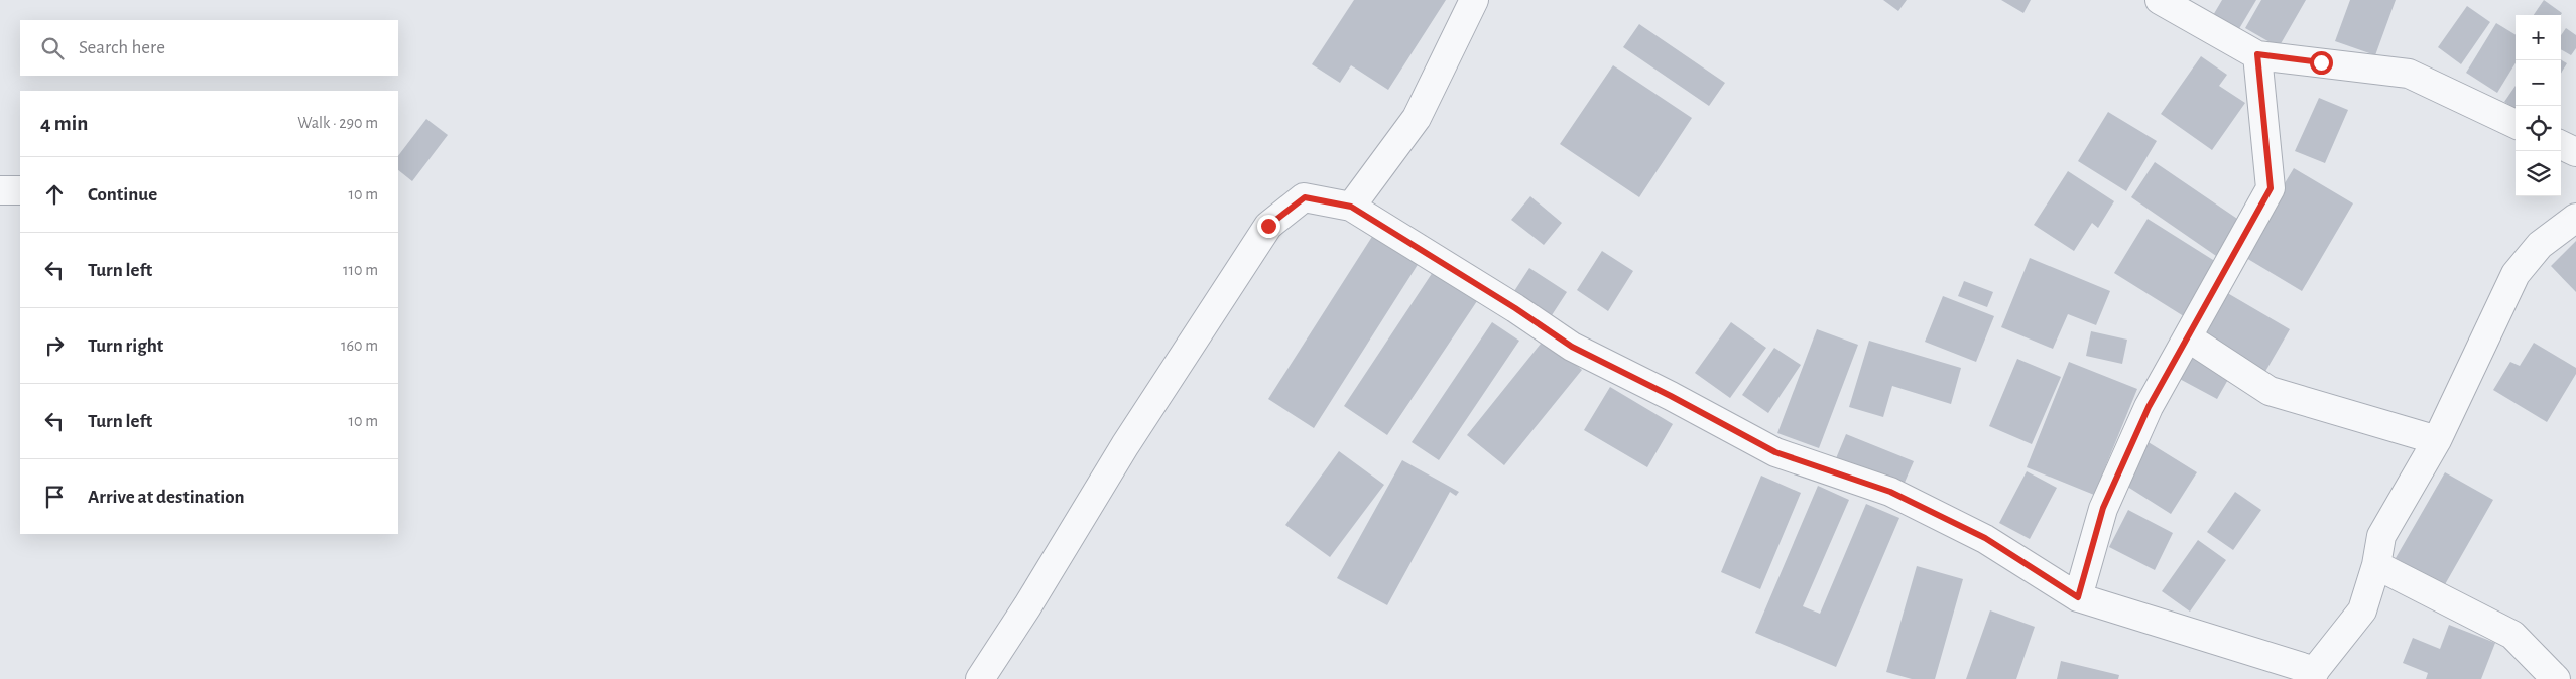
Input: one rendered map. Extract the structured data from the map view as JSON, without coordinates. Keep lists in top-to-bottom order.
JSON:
{
  "page": {
    "map_buttons": ["+", "−"],
    "search": "Search here",
    "heading": ["4 min", "Walk · 290 m"],
    "list": [
      ["Continue", "10 m"],
      ["Turn left", "110 m"],
      ["Turn right", "160 m"],
      ["Turn left", "10 m"],
      "Arrive at destination"
    ]
  }
}
